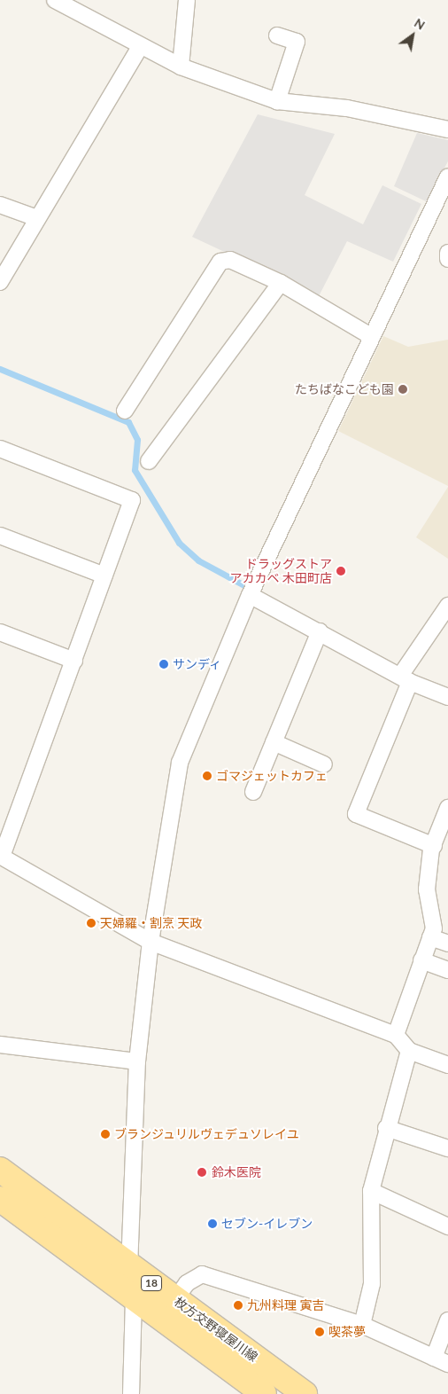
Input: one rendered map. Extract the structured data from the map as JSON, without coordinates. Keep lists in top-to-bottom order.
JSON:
{
  "streets": {
    "main road": ["18", "枚方交野寝屋川線"]
  },
  "places": [
    "たちばなこども園",
    "ドラッグストア アカカベ 木田町店",
    "サンディ",
    "ゴマジェットカフェ",
    "天婦羅・割烹 天政",
    "ブランジュリルヴェデュソレイユ",
    "鈴木医院",
    "セブン-イレブン",
    "九州料理 寅吉",
    "喫茶夢"
  ],
  "north": "top right"
}
